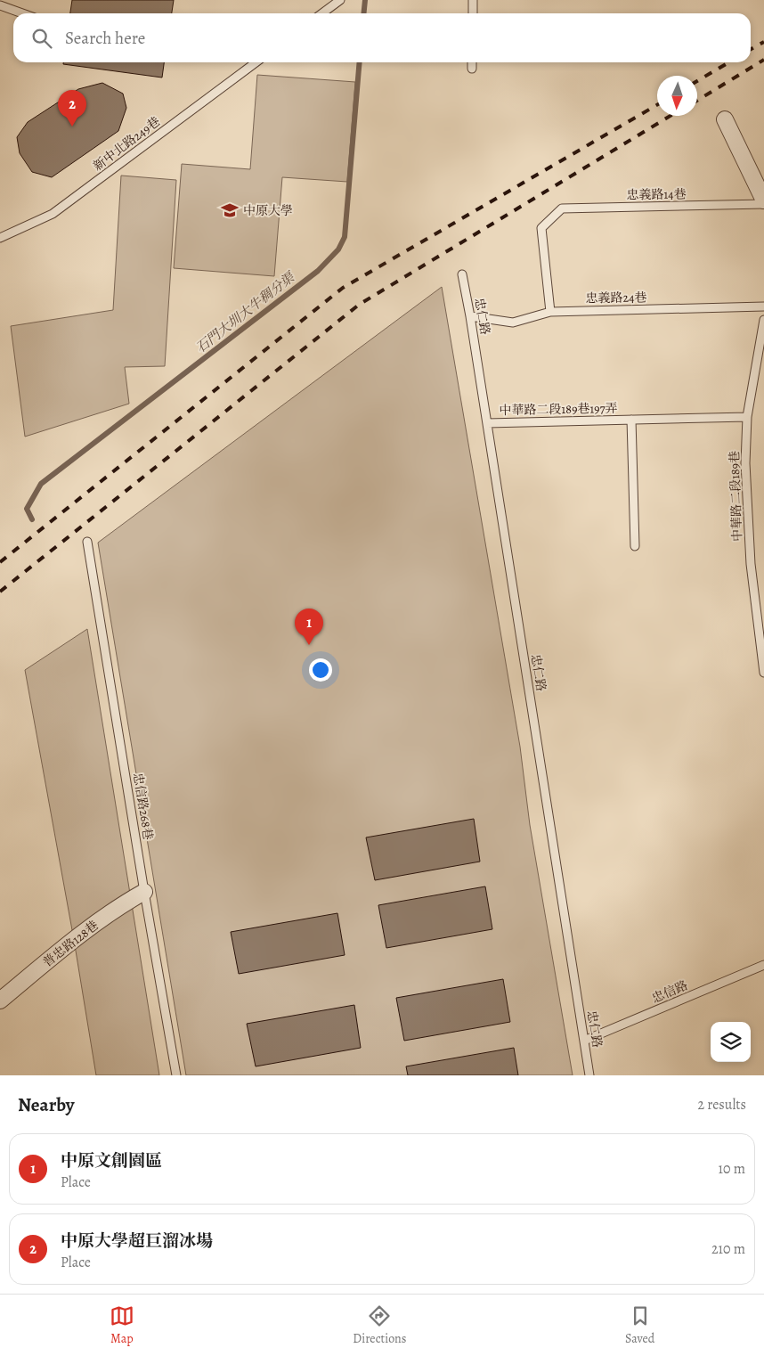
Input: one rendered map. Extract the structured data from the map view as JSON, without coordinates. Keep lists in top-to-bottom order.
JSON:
{
  "streets": {
    "street": ["普忠路128巷"],
    "lane": [
      "新中北路249巷",
      "忠義路14巷",
      "忠義路24巷",
      "忠仁路",
      "中華路二段189巷197弄",
      "中華路二段189巷",
      "忠信路268巷",
      "忠信路"
    ]
  },
  "crossings": [
    ["忠義路14巷", "忠義路24巷"],
    ["忠義路24巷", "忠仁路"],
    ["忠仁路", "中華路二段189巷197弄"],
    ["忠仁路", "忠信路"],
    ["中華路二段189巷197弄", "中華路二段189巷"],
    ["忠信路268巷", "普忠路128巷"]
  ],
  "water": ["石門大圳大牛稠分渠"],
  "places": {
    "school or university": ["中原大學"]
  },
  "north": "bottom",
  "page": {
    "search": "Search here",
    "pins": ["2", "1"],
    "heading": ["Nearby", "2 results"],
    "list": [
      {
        "mark": "1",
        "name": "中原文創園區",
        "note": "Place",
        "value": "10 m"
      },
      {
        "mark": "2",
        "name": "中原大學超巨溜冰場",
        "note": "Place",
        "value": "210 m"
      }
    ],
    "nav": ["Map", "Directions", "Saved"]
  }
}
